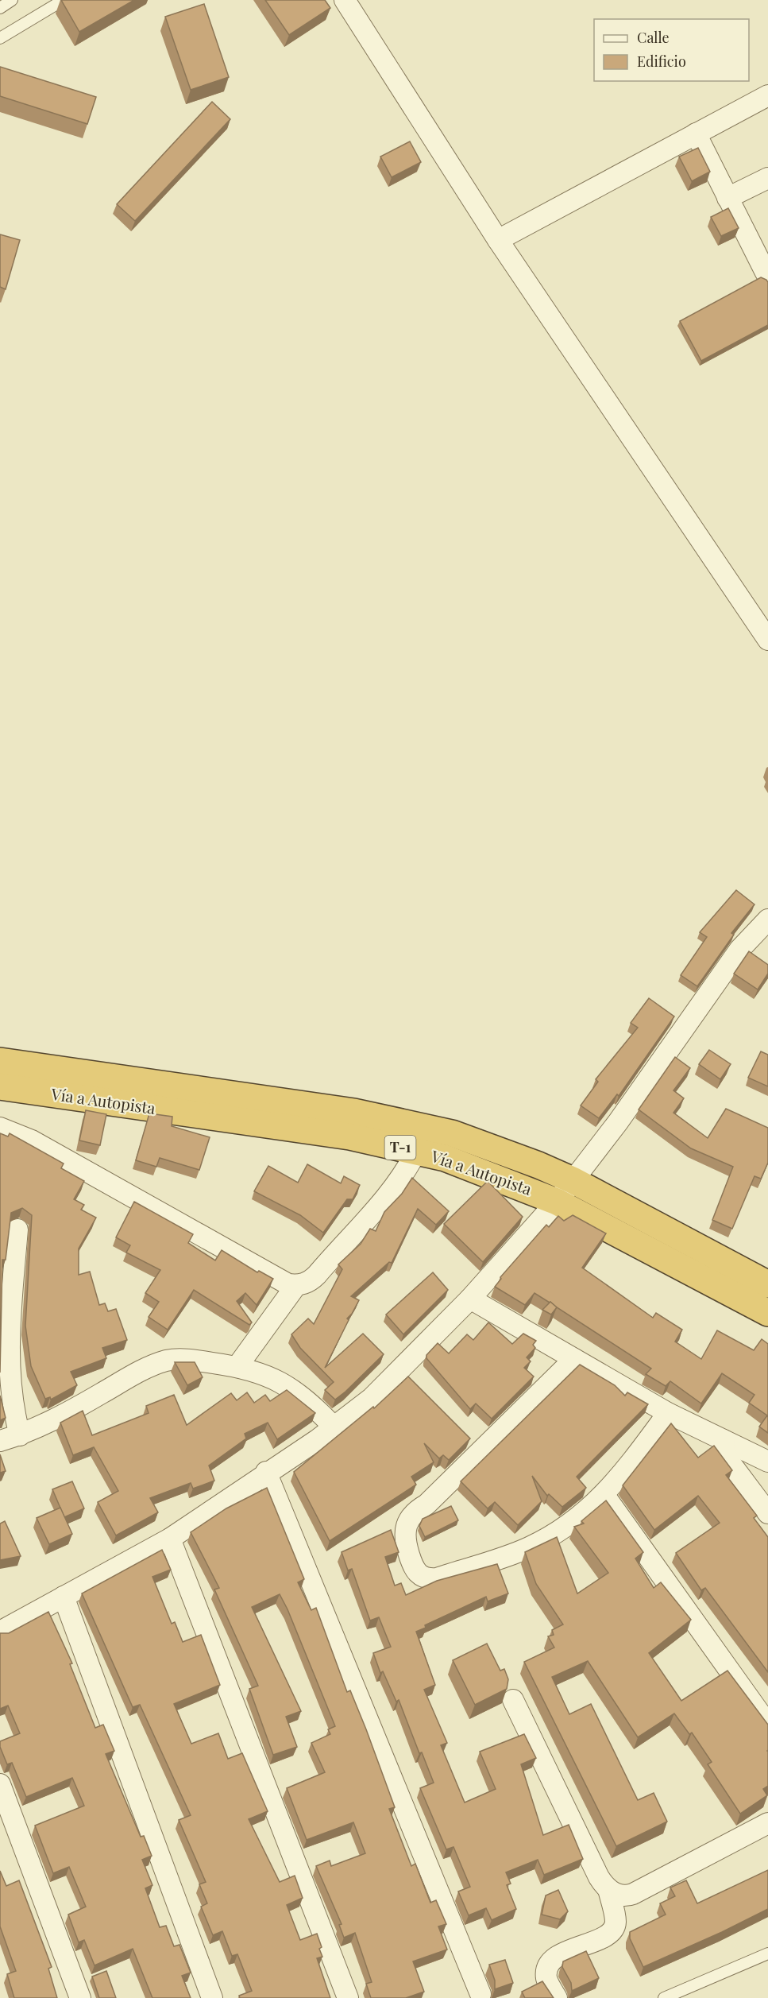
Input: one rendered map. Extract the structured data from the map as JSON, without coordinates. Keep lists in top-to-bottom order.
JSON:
{
  "streets": {
    "highway": ["Vía a Autopista", "T-1"]
  },
  "legend": ["Calle", "Edificio"]
}
